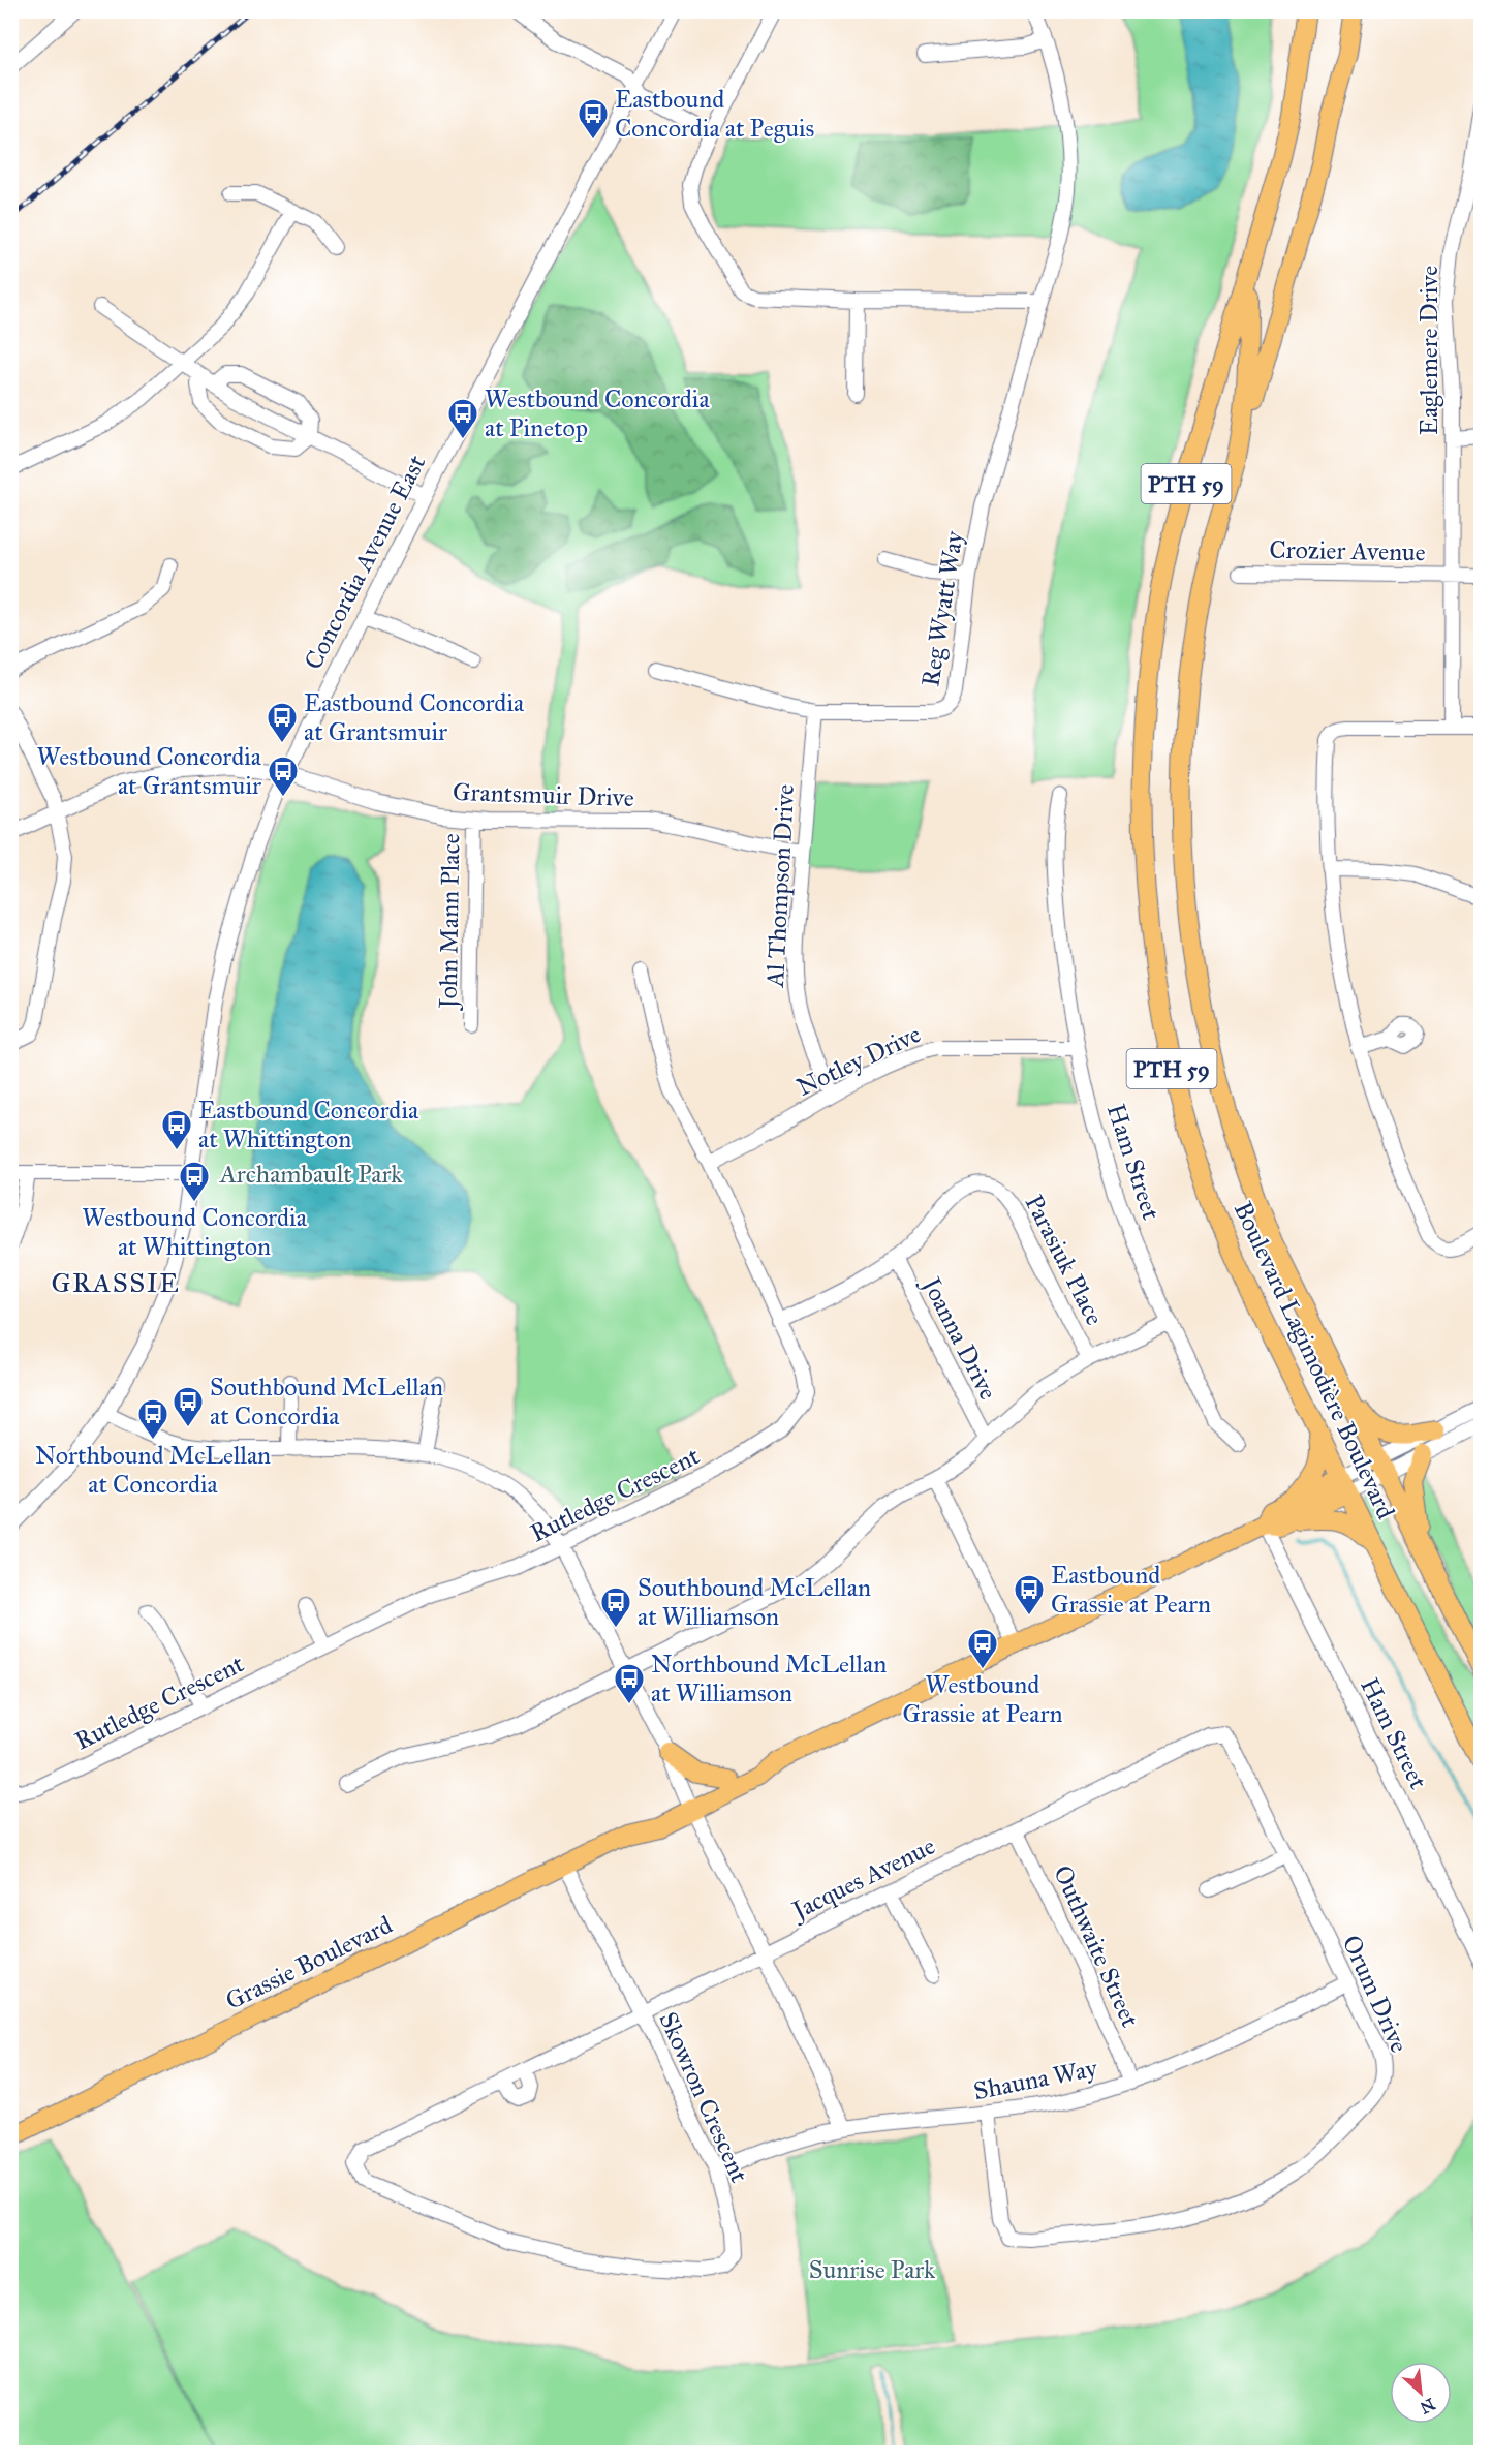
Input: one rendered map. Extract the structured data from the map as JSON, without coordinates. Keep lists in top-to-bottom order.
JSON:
{
  "streets": {
    "main road": ["PTH 59", "Boulevard Lagimodière Boulevard", "Grassie Boulevard"],
    "street": [
      "Eaglemere Drive",
      "Crozier Avenue",
      "Concordia Avenue East",
      "Reg Wyatt Way",
      "Grantsmuir Drive",
      "Al Thompson Drive",
      "John Mann Place",
      "Notley Drive",
      "Ham Street",
      "Parasiuk Place",
      "Joanna Drive",
      "Rutledge Crescent",
      "Jacques Avenue",
      "Outhwaite Street",
      "Orum Drive",
      "Shauna Way",
      "Skowron Crescent"
    ]
  },
  "crossings": [
    ["Eaglemere Drive", "Crozier Avenue"],
    ["Concordia Avenue East", "Grantsmuir Drive"],
    ["Reg Wyatt Way", "Al Thompson Drive"],
    ["Grantsmuir Drive", "Al Thompson Drive"],
    ["Grantsmuir Drive", "John Mann Place"],
    ["Al Thompson Drive", "Notley Drive"],
    ["Notley Drive", "Ham Street"],
    ["Notley Drive", "Rutledge Crescent"],
    ["Ham Street", "Grassie Boulevard"],
    ["Parasiuk Place", "Joanna Drive"],
    ["Parasiuk Place", "Rutledge Crescent"],
    ["Boulevard Lagimodière Boulevard", "Grassie Boulevard"],
    ["Jacques Avenue", "Outhwaite Street"],
    ["Jacques Avenue", "Orum Drive"],
    ["Jacques Avenue", "Skowron Crescent"],
    ["Outhwaite Street", "Shauna Way"],
    ["Grassie Boulevard", "Skowron Crescent"],
    ["Orum Drive", "Shauna Way"],
    ["Shauna Way", "Skowron Crescent"]
  ],
  "districts": ["GRASSIE"],
  "parks": ["Archambault Park", "Sunrise Park"],
  "places": {
    "bus stop": [
      "Eastbound Concordia at Peguis",
      "Westbound Concordia at Pinetop",
      "Eastbound Concordia at Grantsmuir",
      "Westbound Concordia at Grantsmuir",
      "Eastbound Concordia at Whittington",
      "Westbound Concordia at Whittington",
      "Southbound McLellan at Concordia",
      "Northbound McLellan at Concordia",
      "Eastbound Grassie at Pearn",
      "Southbound McLellan at Williamson",
      "Westbound Grassie at Pearn",
      "Northbound McLellan at Williamson"
    ]
  },
  "north": "bottom right"
}
